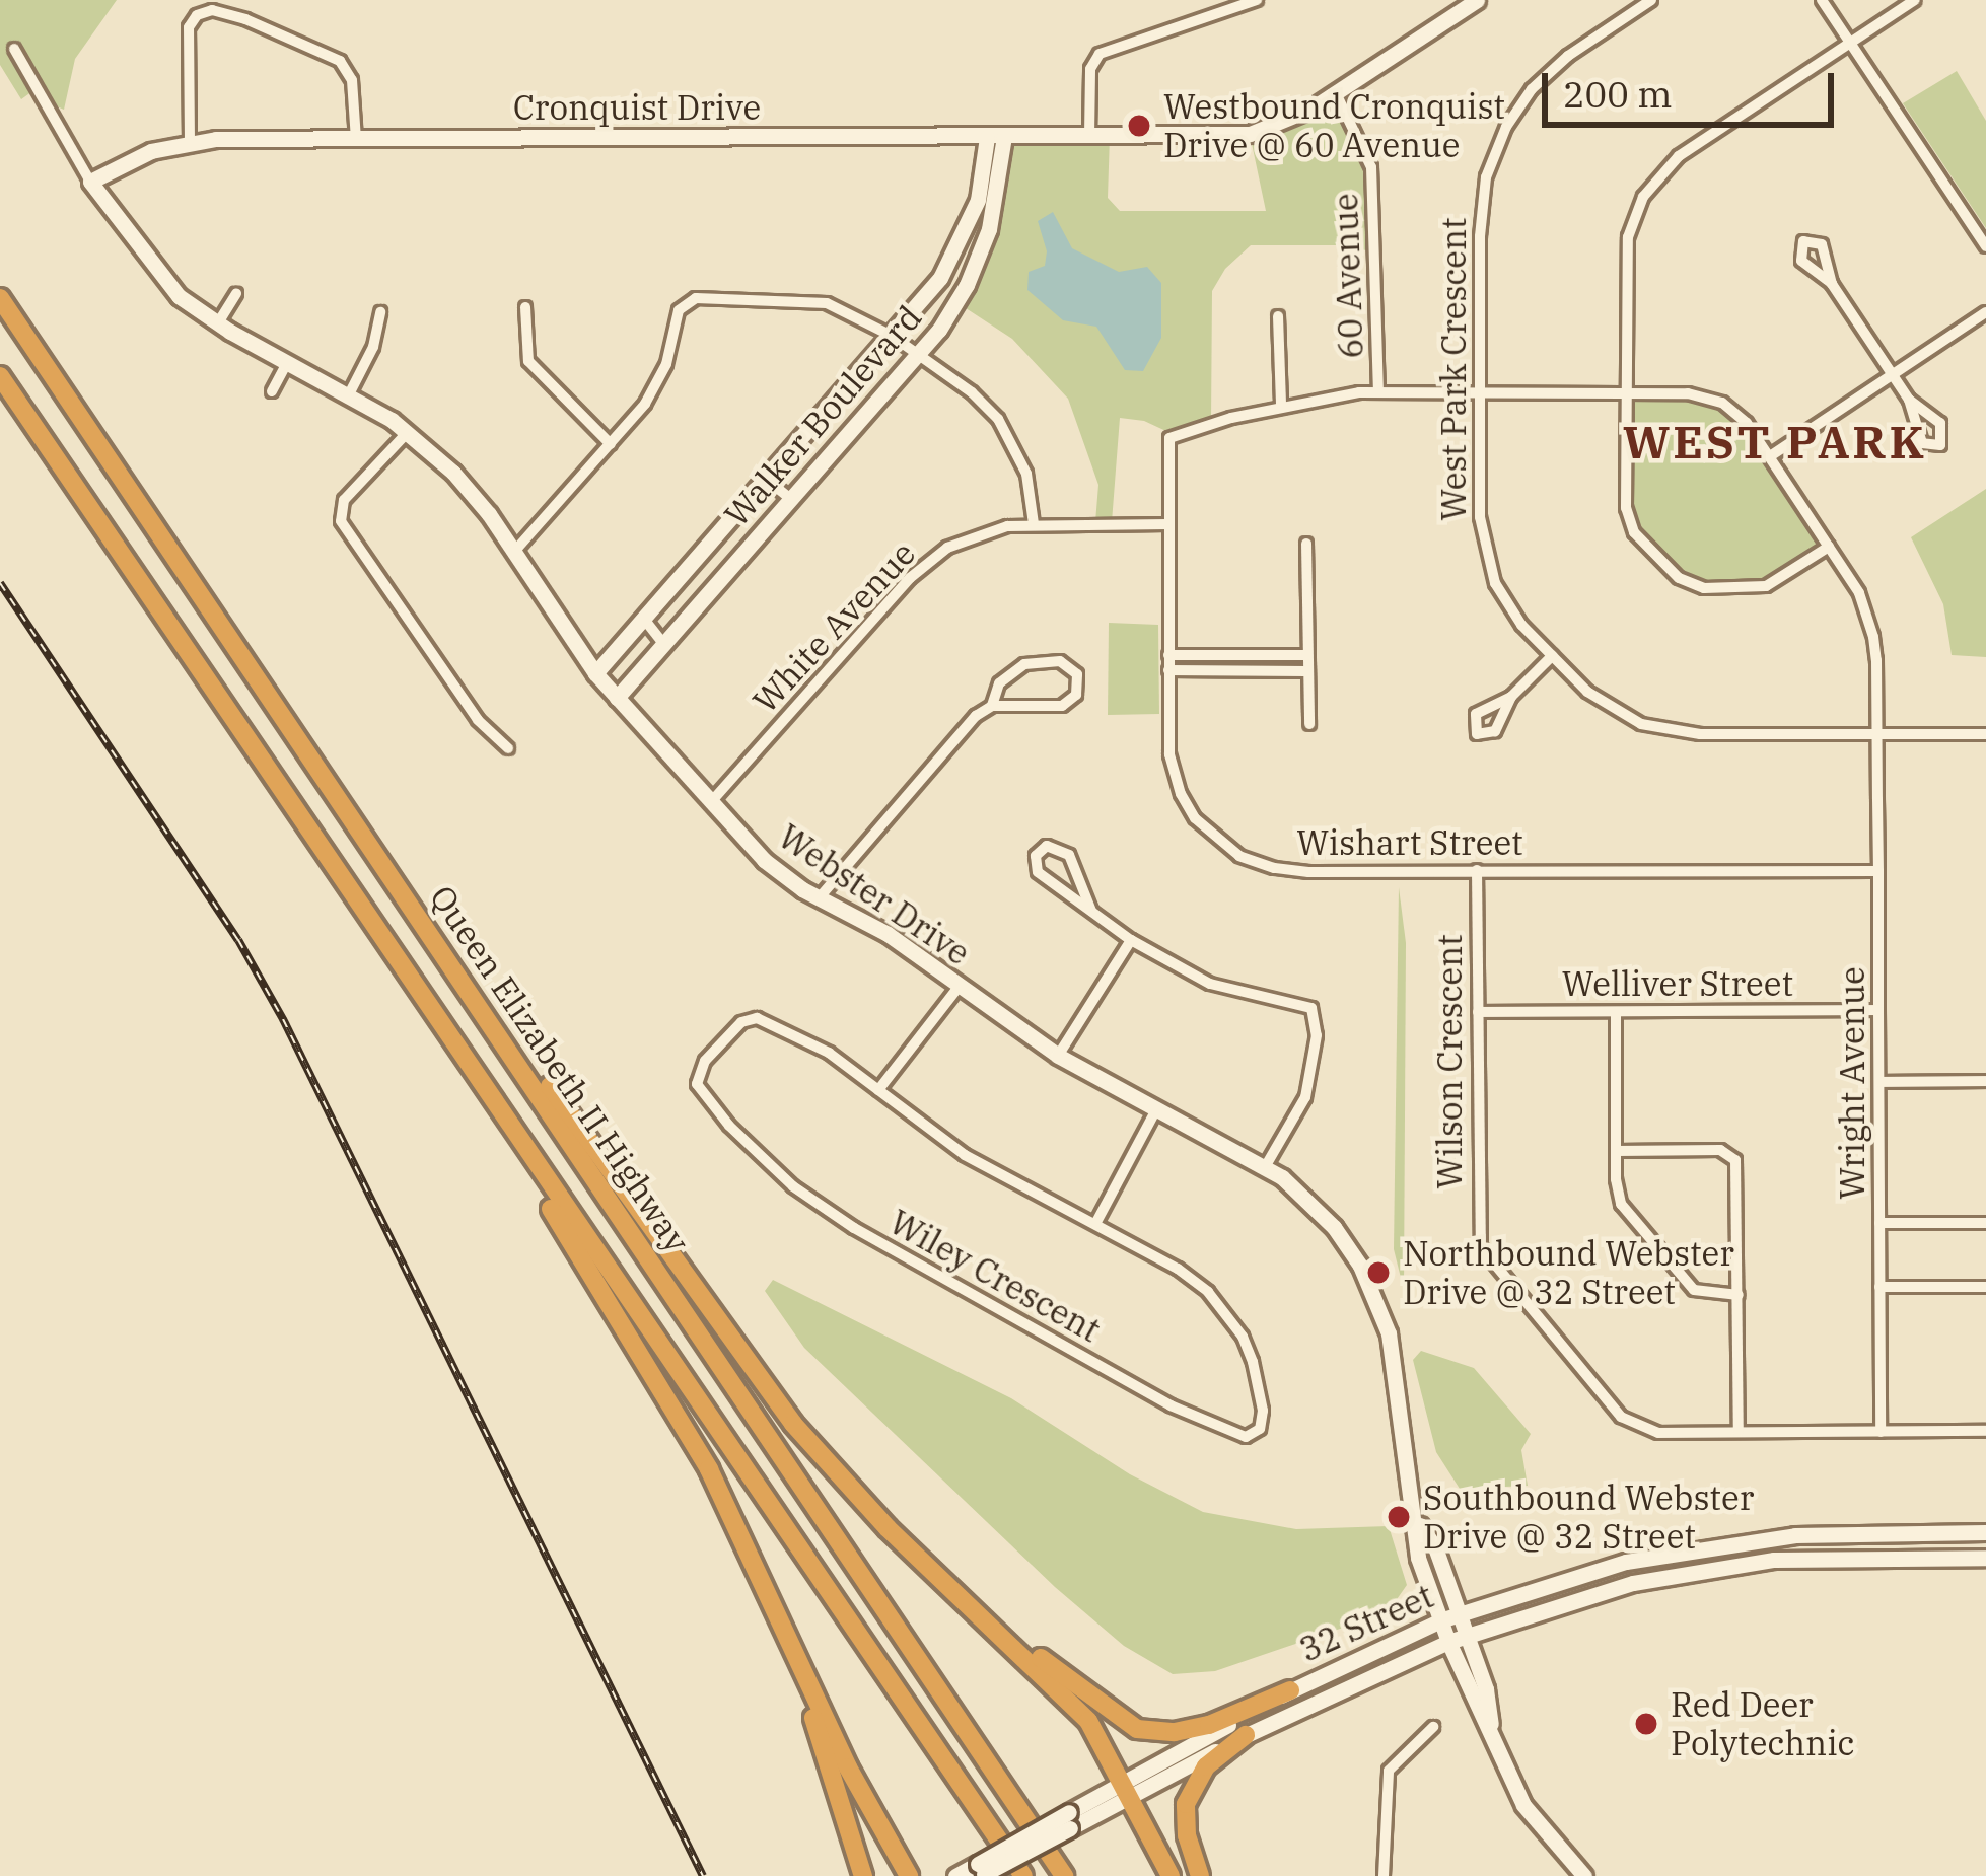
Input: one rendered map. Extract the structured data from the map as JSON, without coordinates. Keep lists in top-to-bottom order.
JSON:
{
  "streets": {
    "highway": ["Queen Elizabeth II Highway"],
    "street": [
      "Cronquist Drive",
      "60 Avenue",
      "West Park Crescent",
      "Walker Boulevard",
      "White Avenue",
      "Wishart Street",
      "Webster Drive",
      "Welliver Street",
      "Wilson Crescent",
      "Wright Avenue",
      "Wiley Crescent",
      "32 Street"
    ]
  },
  "crossings": [
    ["Cronquist Drive", "60 Avenue"],
    ["Cronquist Drive", "Walker Boulevard"],
    ["Cronquist Drive", "Webster Drive"],
    ["60 Avenue", "Wishart Street"],
    ["West Park Crescent", "Wishart Street"],
    ["West Park Crescent", "Wright Avenue"],
    ["Walker Boulevard", "Webster Drive"],
    ["White Avenue", "Wishart Street"],
    ["White Avenue", "Webster Drive"],
    ["Wishart Street", "Wilson Crescent"],
    ["Wishart Street", "Wright Avenue"],
    ["Webster Drive", "32 Street"],
    ["Welliver Street", "Wilson Crescent"],
    ["Welliver Street", "Wright Avenue"],
    ["Wilson Crescent", "Wright Avenue"]
  ],
  "districts": ["WEST PARK"],
  "places": [
    "Westbound Cronquist Drive @ 60 Avenue",
    "Northbound Webster Drive @ 32 Street",
    "Southbound Webster Drive @ 32 Street",
    "Red Deer Polytechnic"
  ],
  "scale_bar": "200 m"
}
